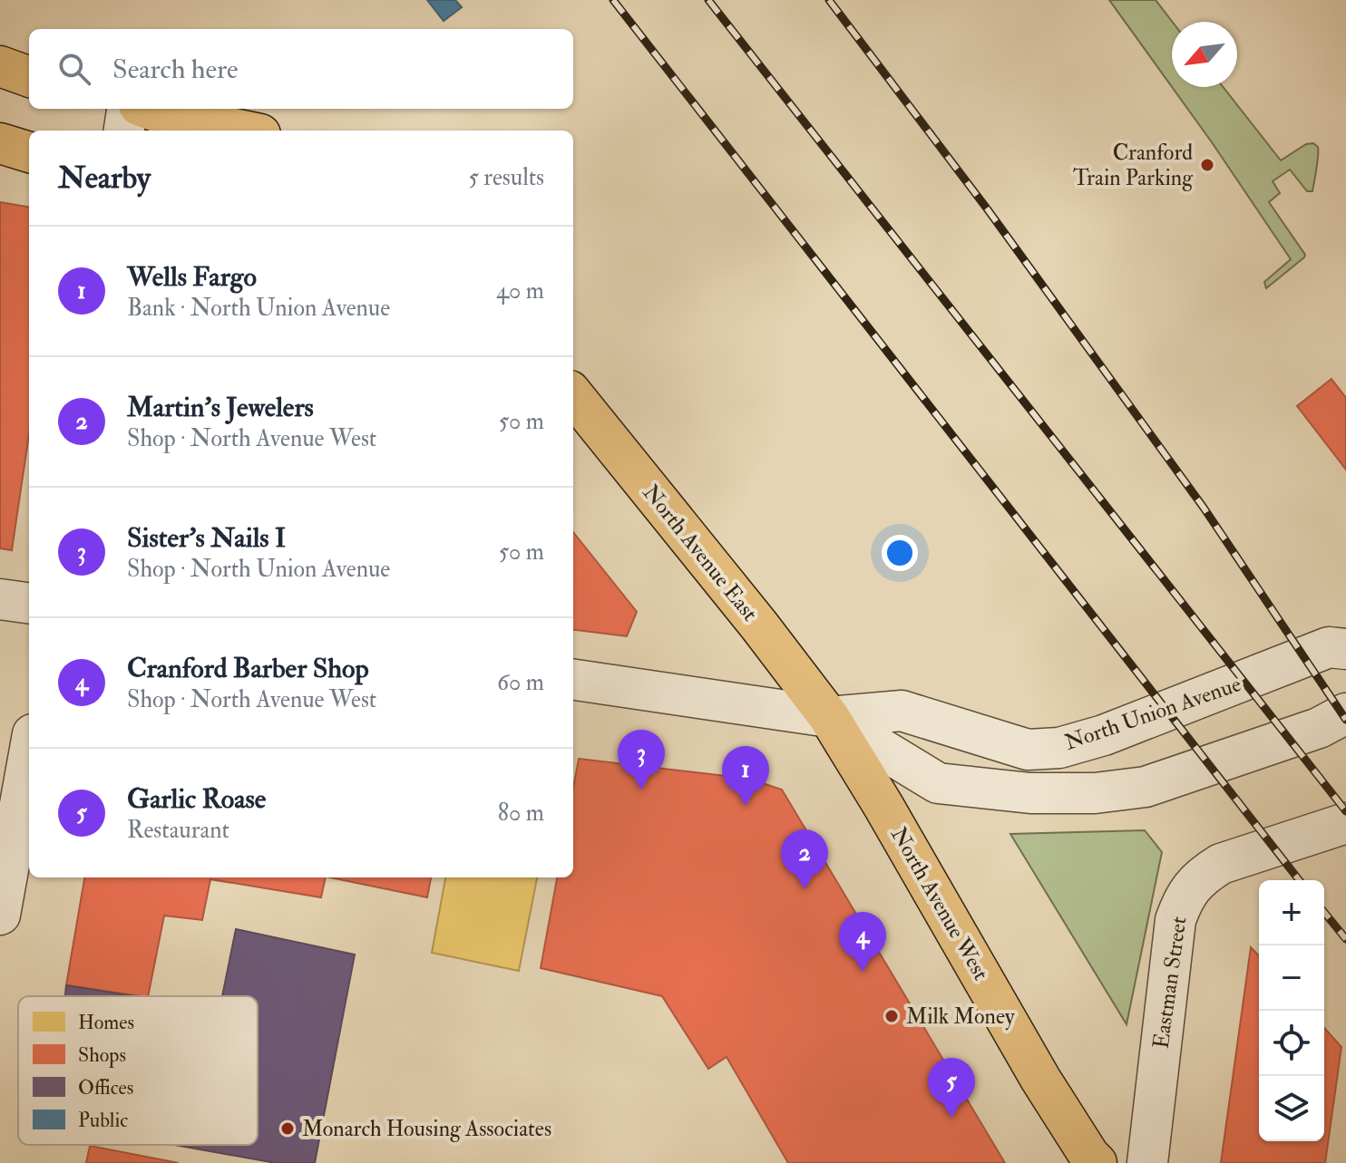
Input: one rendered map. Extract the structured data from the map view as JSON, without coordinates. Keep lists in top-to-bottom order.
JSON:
{
  "streets": {
    "main road": ["North Avenue East", "North Avenue West"],
    "street": ["North Union Avenue", "Eastman Street"]
  },
  "crossings": [
    ["North Avenue East", "North Union Avenue"],
    ["North Avenue East", "North Avenue West"],
    ["North Union Avenue", "North Avenue West"]
  ],
  "places": ["Cranford Train Parking", "Milk Money", "Monarch Housing Associates"],
  "legend": [
    "Homes",
    "Shops",
    "Offices",
    "Public"
  ],
  "north": "bottom left",
  "page": {
    "search": "Search here",
    "heading": ["Nearby", "5 results"],
    "list": [
      {
        "mark": "1",
        "name": "Wells Fargo",
        "note": "Bank · North Union Avenue",
        "value": "40 m"
      },
      {
        "mark": "2",
        "name": "Martin's Jewelers",
        "note": "Shop · North Avenue West",
        "value": "50 m"
      },
      {
        "mark": "3",
        "name": "Sister's Nails I",
        "note": "Shop · North Union Avenue",
        "value": "50 m"
      },
      {
        "mark": "4",
        "name": "Cranford Barber Shop",
        "note": "Shop · North Avenue West",
        "value": "60 m"
      },
      {
        "mark": "5",
        "name": "Garlic Roase",
        "note": "Restaurant",
        "value": "80 m"
      }
    ],
    "pins": [
      "3",
      "1",
      "2",
      "4",
      "5"
    ],
    "map_buttons": ["+", "−"]
  }
}
